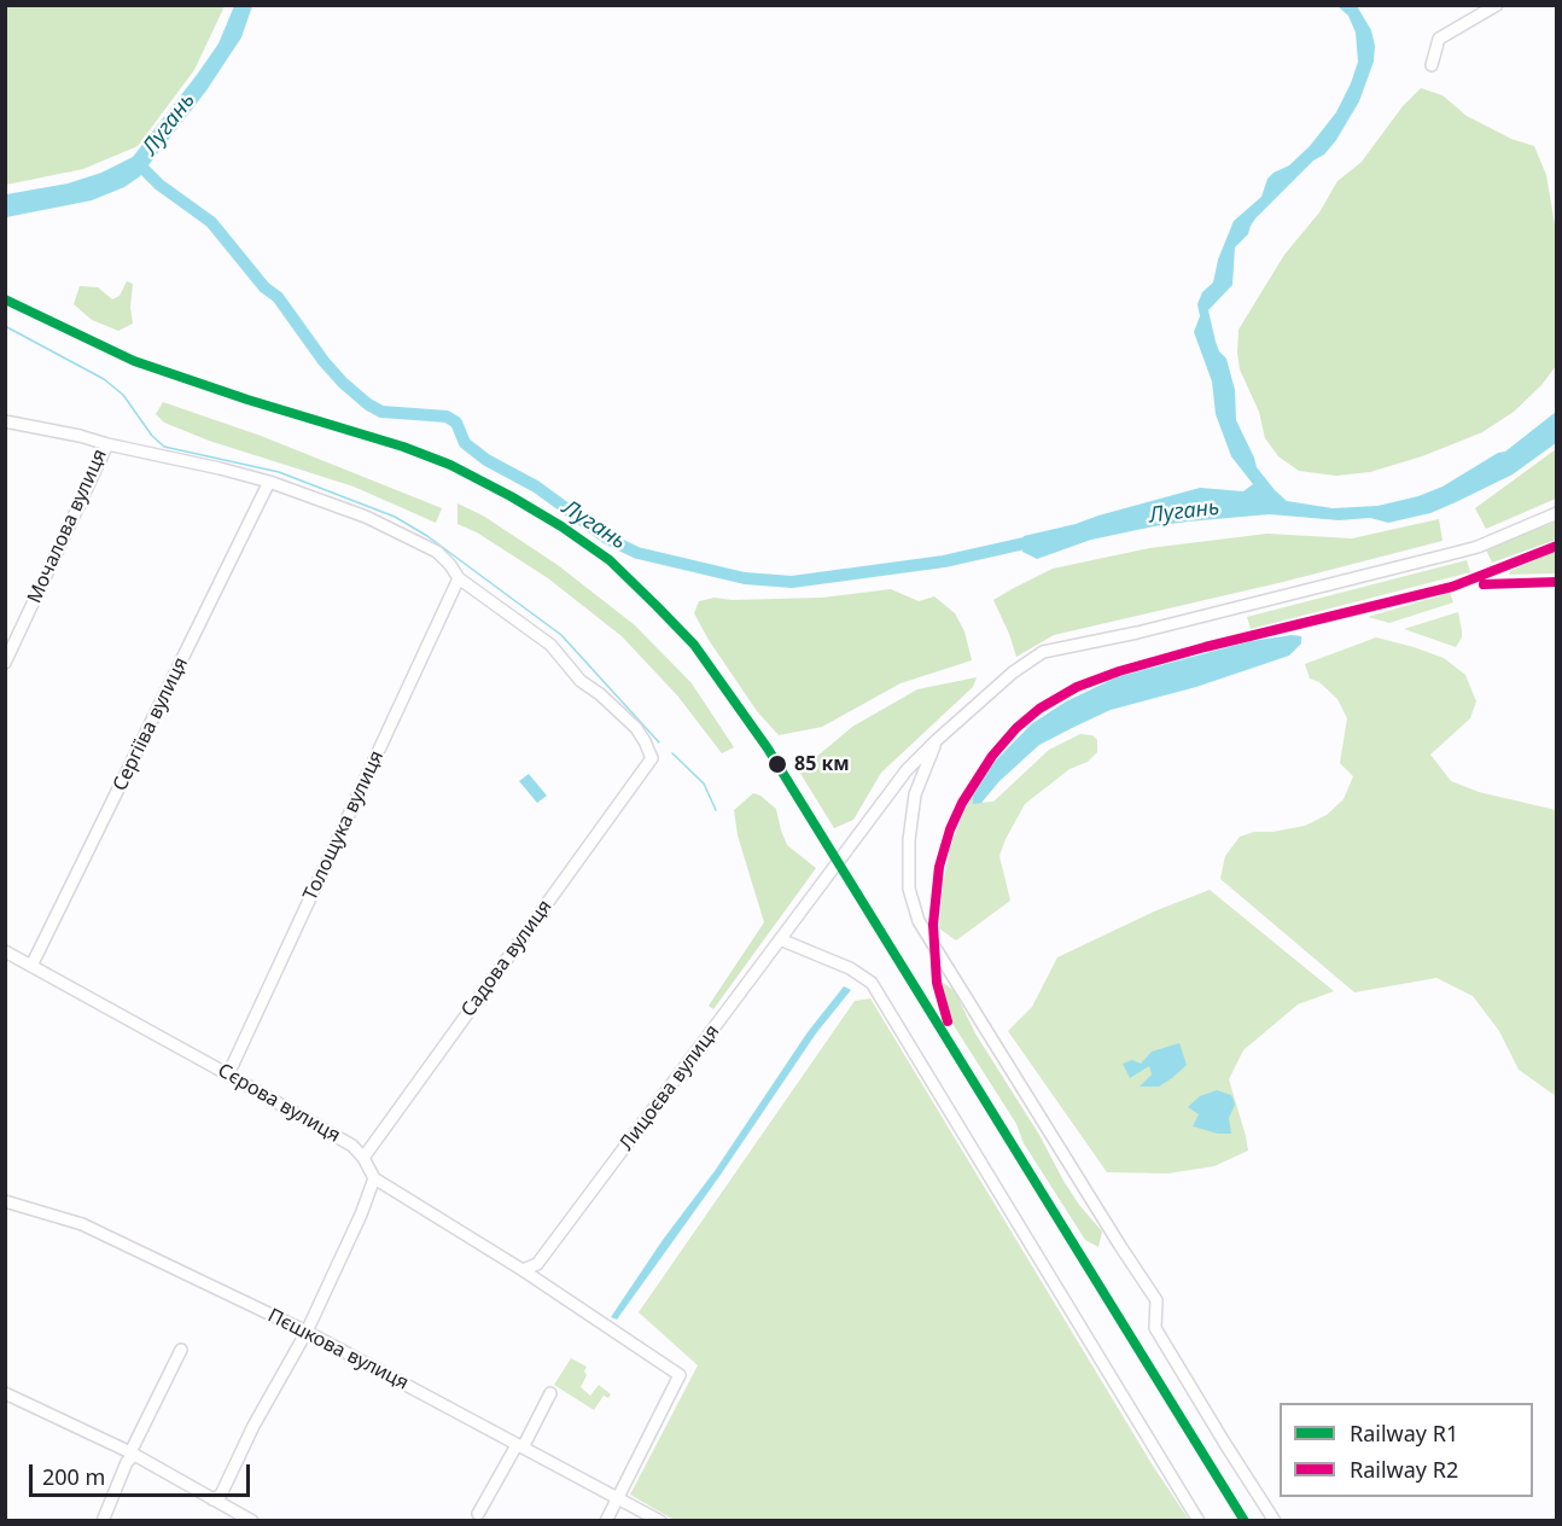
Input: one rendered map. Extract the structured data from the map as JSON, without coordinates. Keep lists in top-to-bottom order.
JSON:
{
  "streets": {
    "street": [
      "Мочалова вулиця",
      "Сергіїва вулиця",
      "Толощука вулиця",
      "Садова вулиця",
      "Лицоєва вулиця",
      "Сєрова вулиця",
      "Пєшкова вулиця"
    ]
  },
  "crossings": [
    ["Сергіїва вулиця", "Сєрова вулиця"],
    ["Толощука вулиця", "Садова вулиця"],
    ["Толощука вулиця", "Сєрова вулиця"],
    ["Садова вулиця", "Сєрова вулиця"]
  ],
  "water": ["Лугань"],
  "places": ["85 км"],
  "lines": ["rail line R1", "rail line R2"],
  "legend": ["Railway R1", "Railway R2"],
  "scale_bar": "200 m"
}
